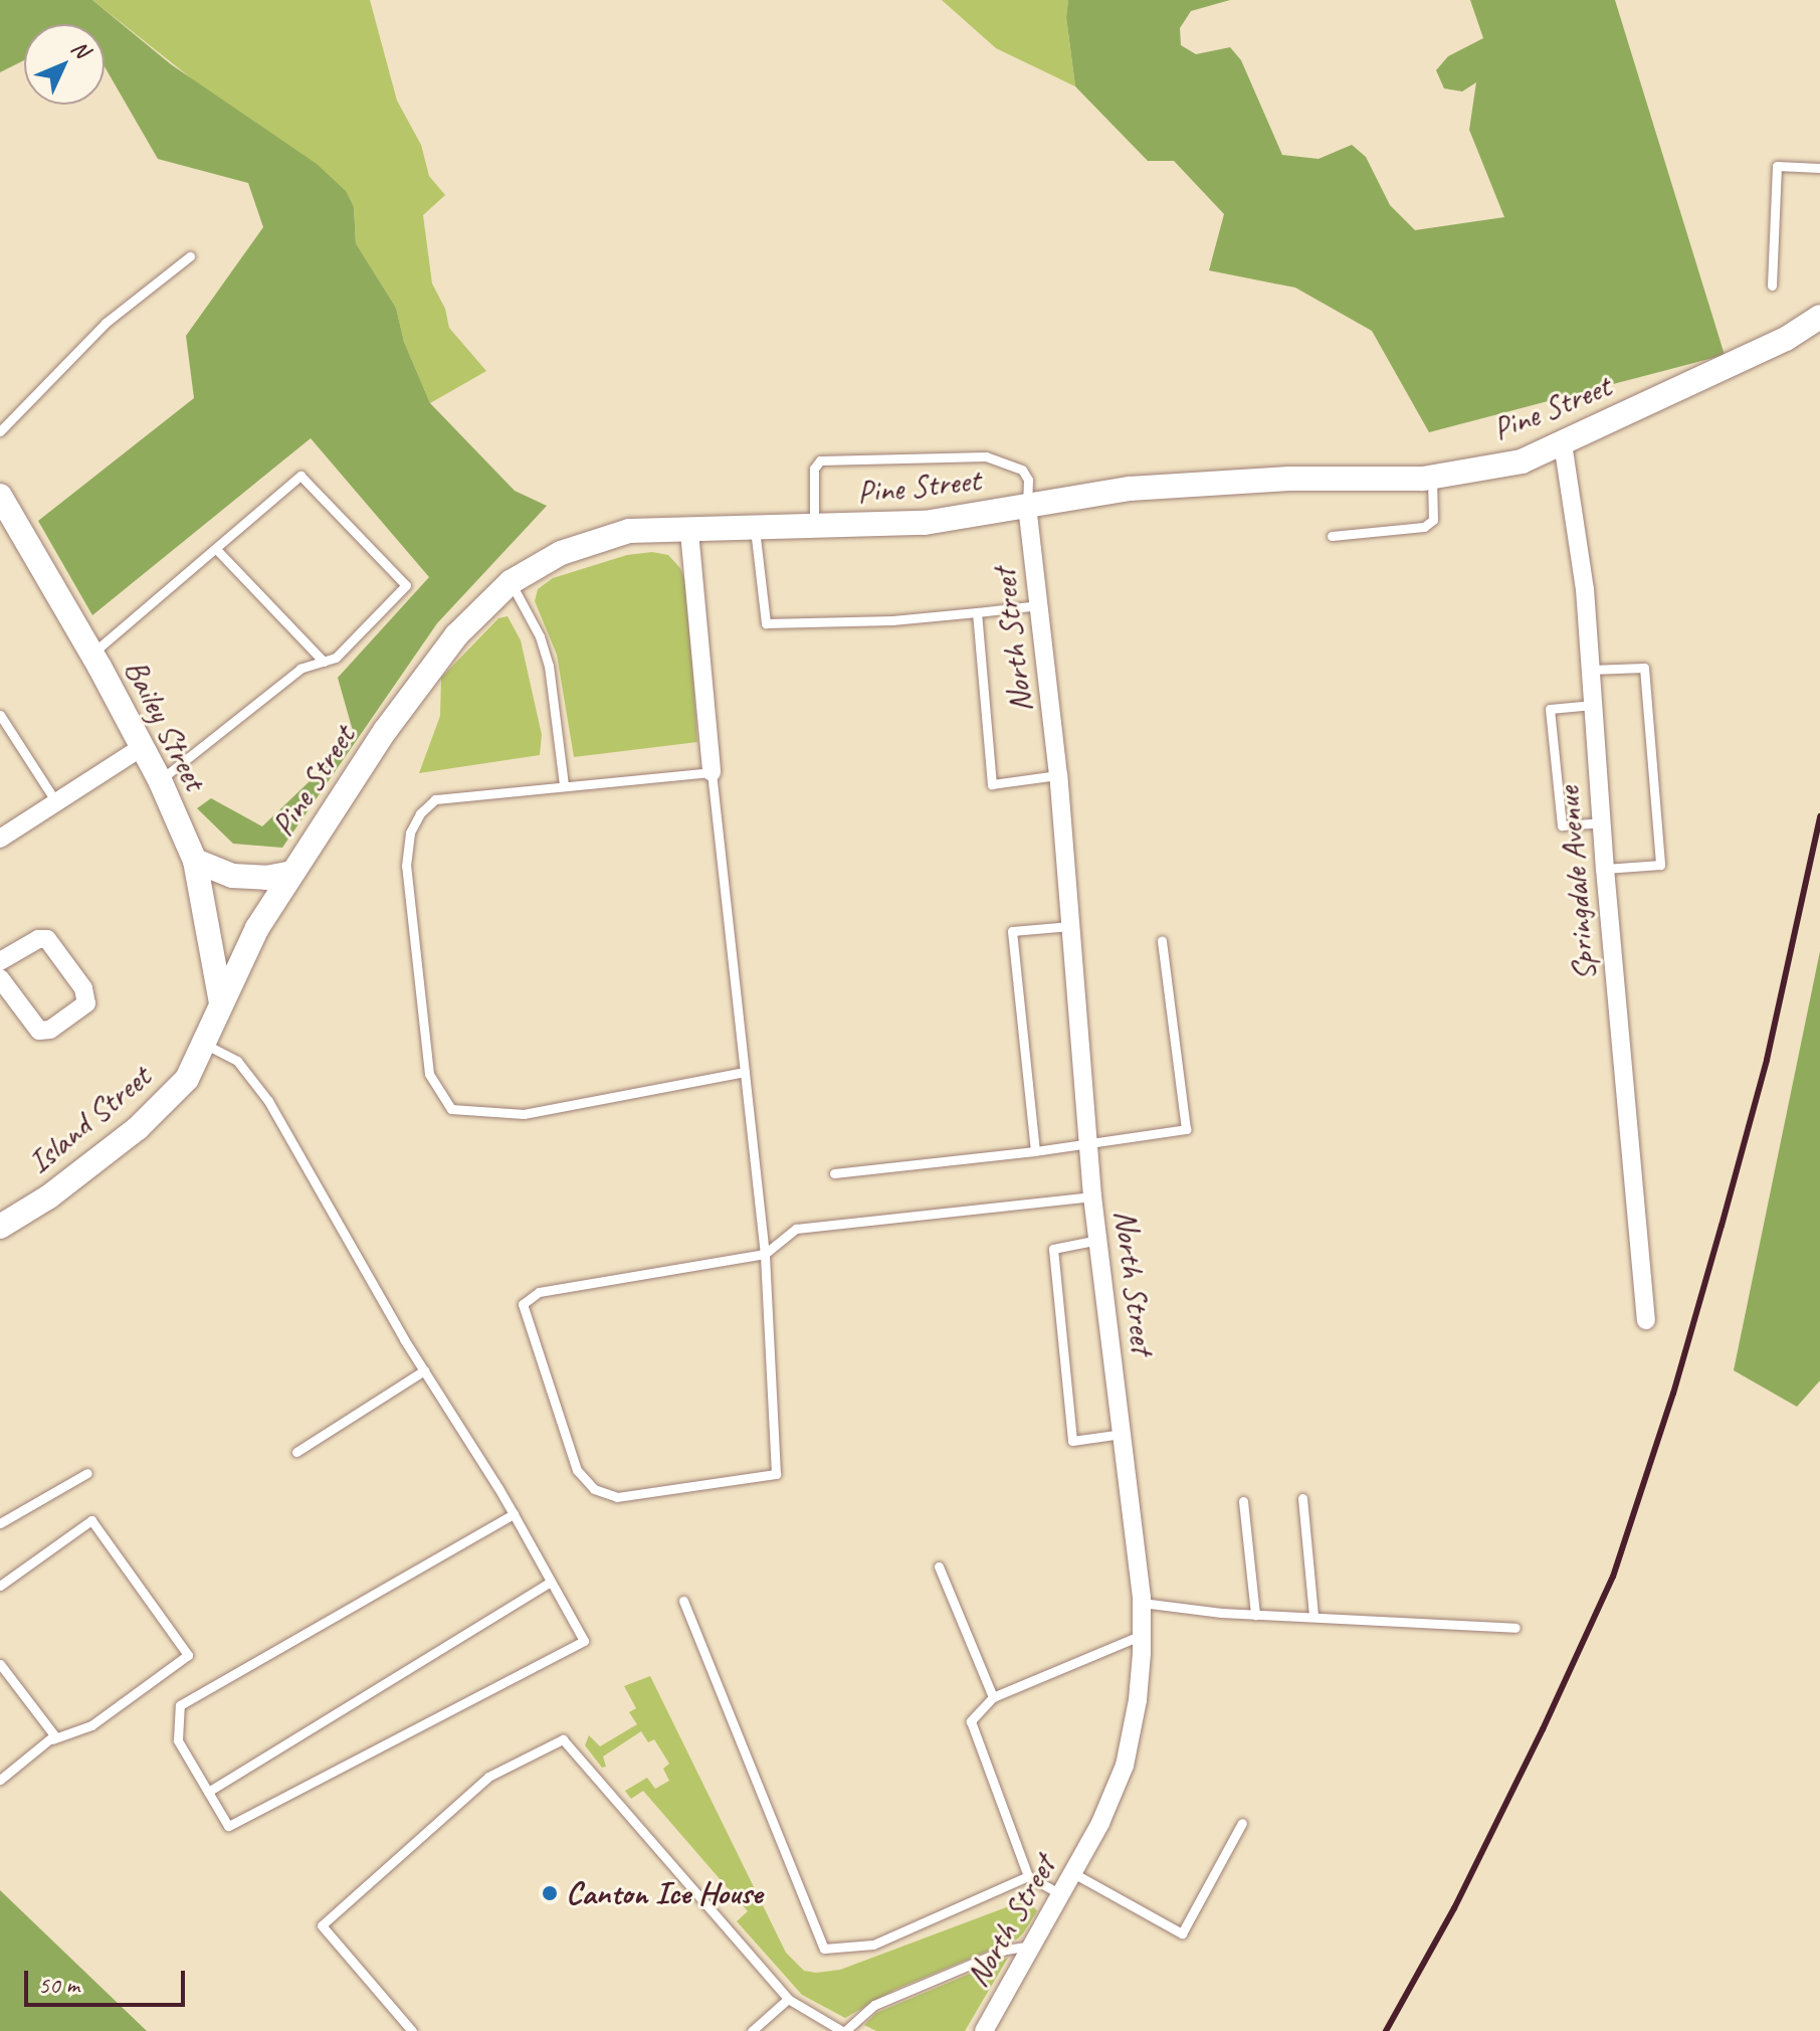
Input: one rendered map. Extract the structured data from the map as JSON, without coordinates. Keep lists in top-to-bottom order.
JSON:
{
  "streets": {
    "street": [
      "Pine Street",
      "North Street",
      "Bailey Street",
      "Springdale Avenue",
      "Island Street"
    ]
  },
  "crossings": [
    ["Pine Street", "North Street"],
    ["Pine Street", "Bailey Street"],
    ["Pine Street", "Springdale Avenue"],
    ["Pine Street", "Island Street"],
    ["Bailey Street", "Island Street"]
  ],
  "places": ["Canton Ice House"],
  "scale_bar": "50 m",
  "north": "top right"
}
